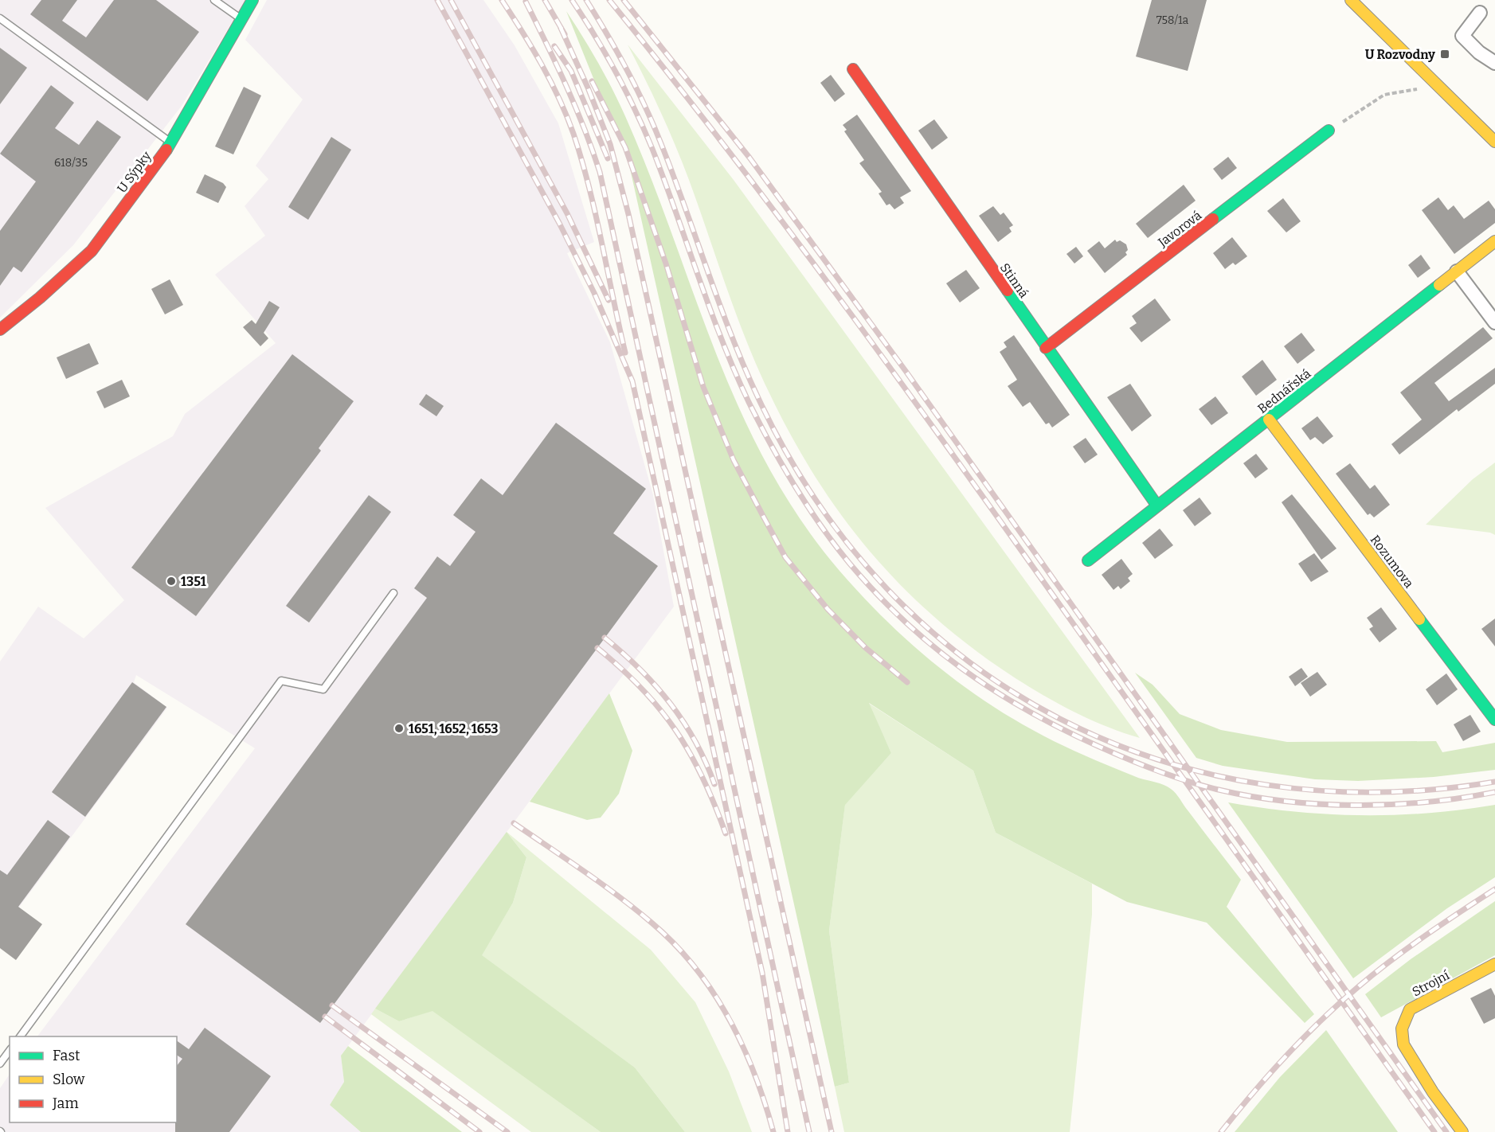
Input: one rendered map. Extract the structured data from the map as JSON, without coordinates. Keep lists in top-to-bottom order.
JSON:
{
  "streets": {
    "street": [
      "U Sýpky",
      "Javorová",
      "Stinná",
      "Bednářská",
      "Rozumova",
      "Strojní"
    ]
  },
  "crossings": [
    ["Javorová", "Stinná"],
    ["Stinná", "Bednářská"],
    ["Bednářská", "Rozumova"]
  ],
  "places": {
    "transit": ["U Rozvodny"],
    "other": ["1351", "1651, 1652, 1653"]
  },
  "house_numbers": ["758/1a", "618/35"],
  "legend": ["Fast", "Slow", "Jam"]
}
